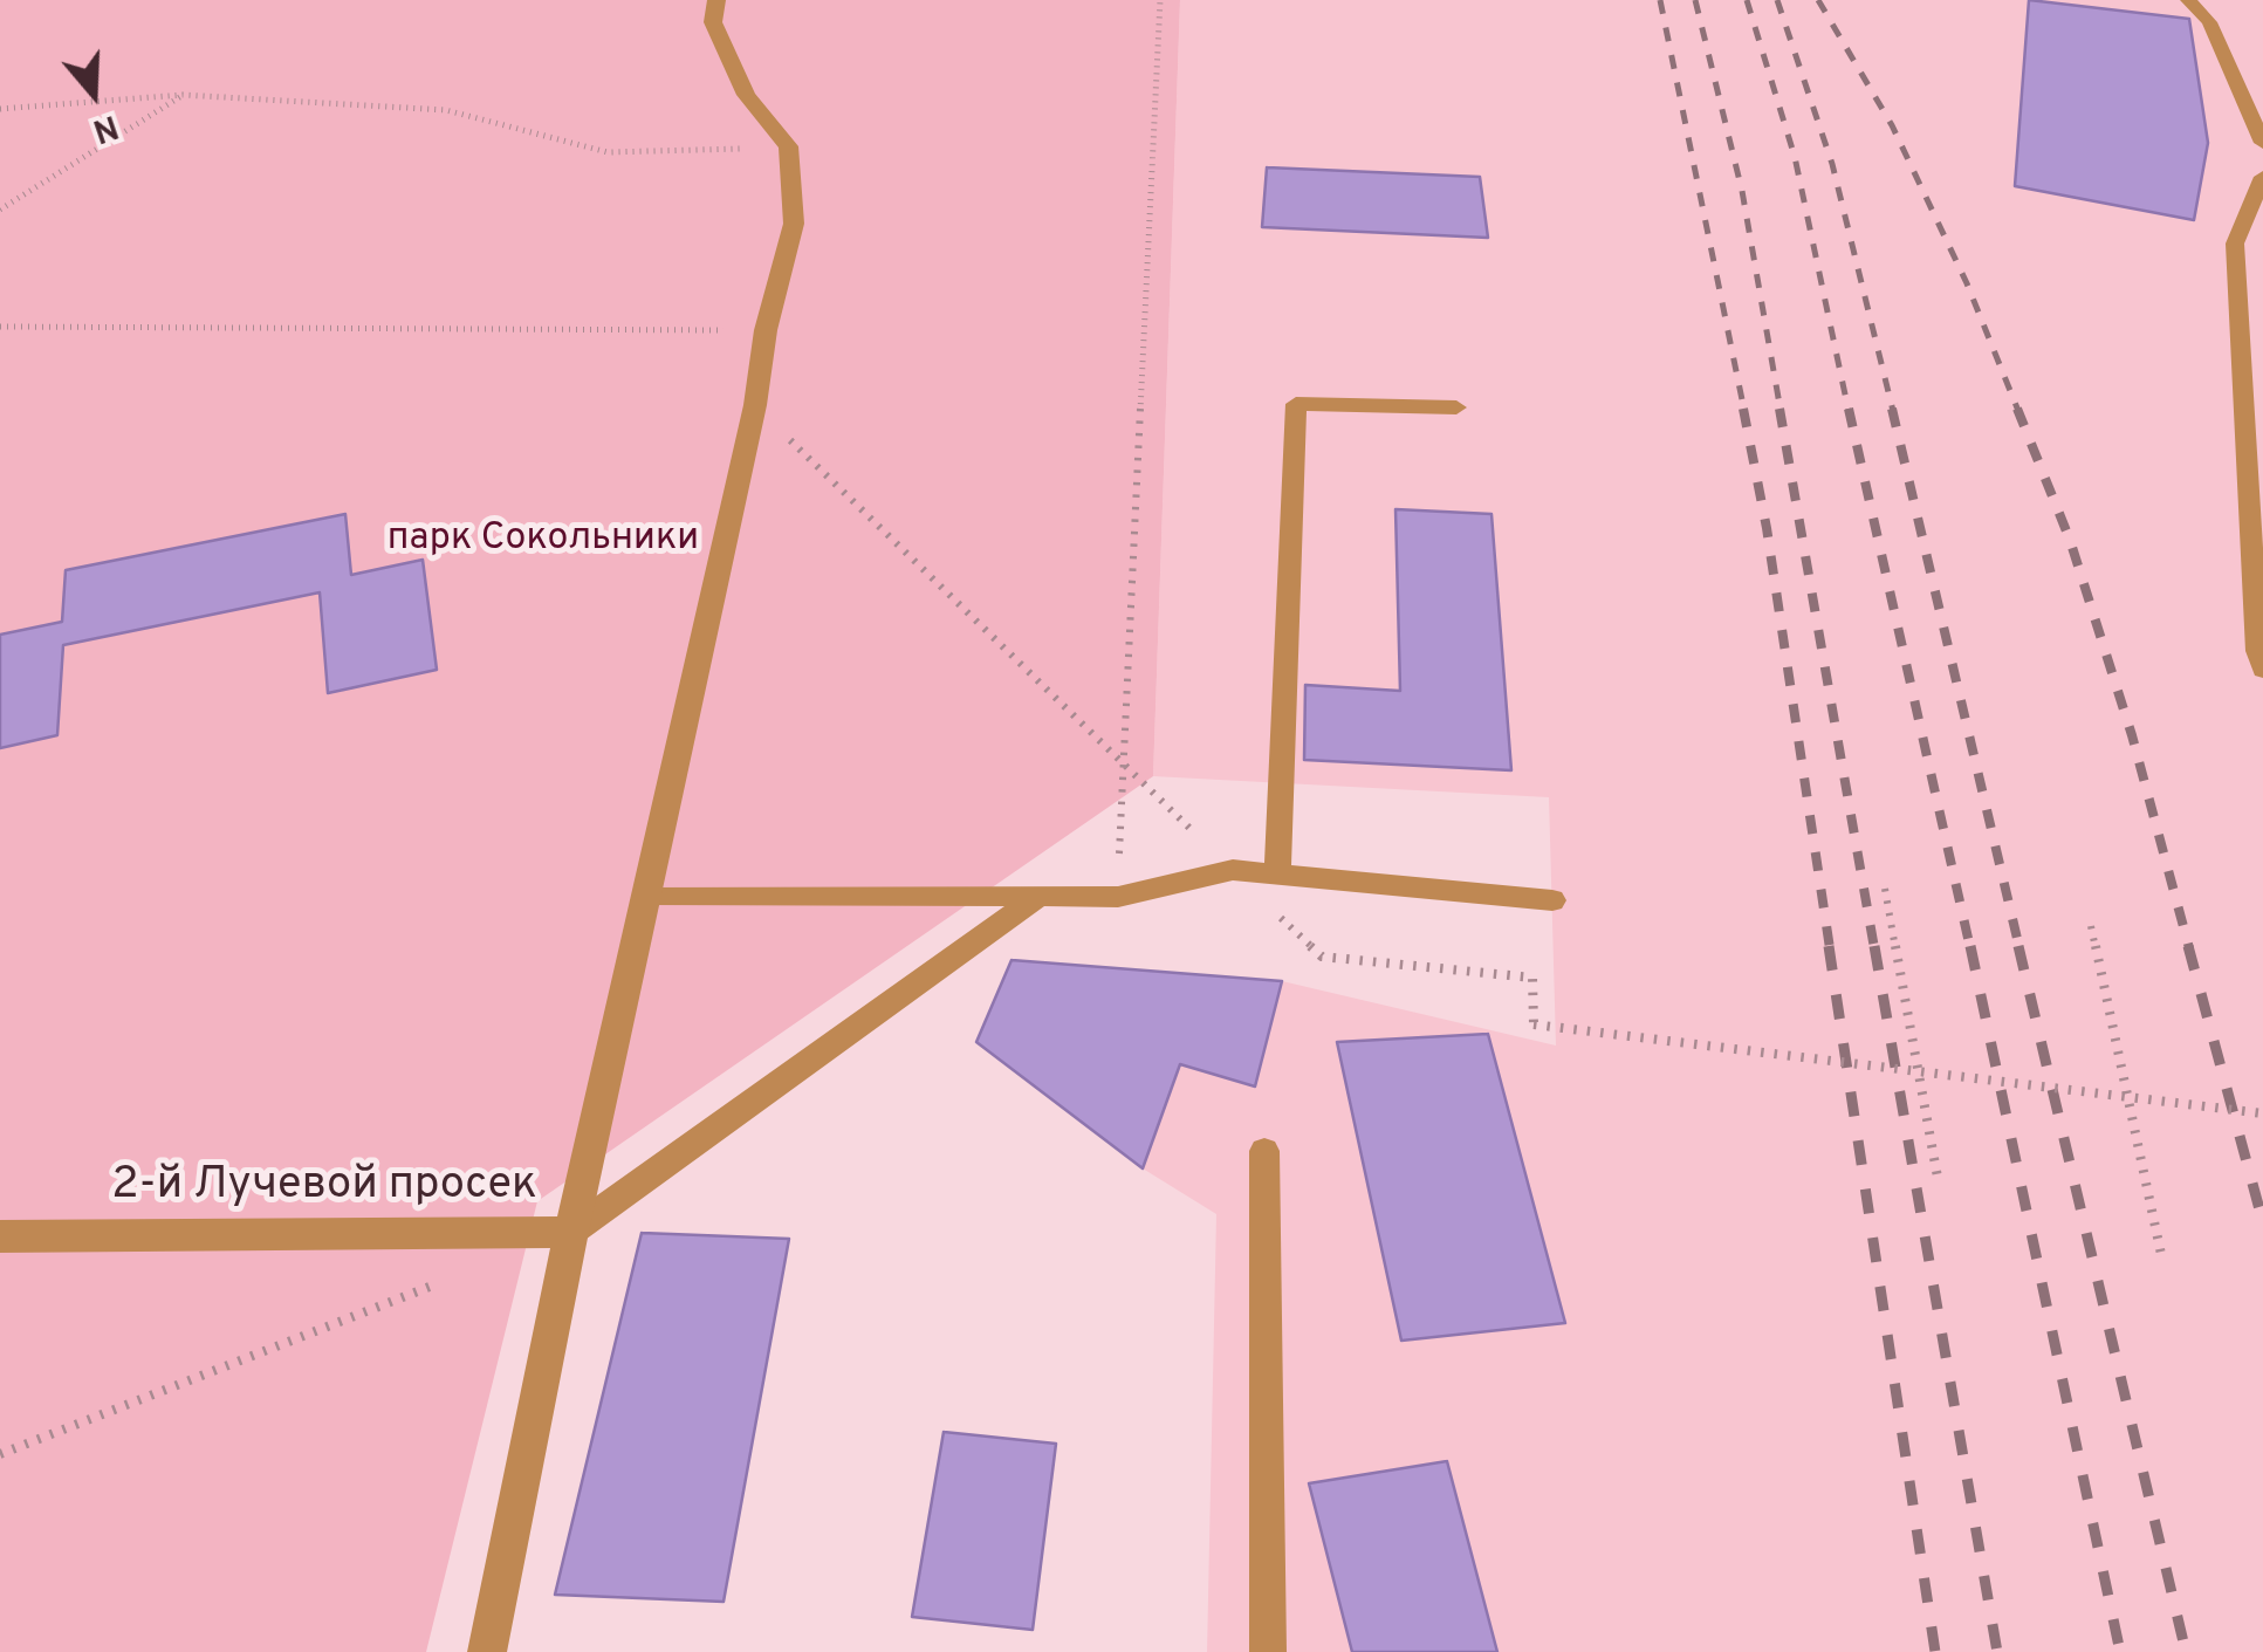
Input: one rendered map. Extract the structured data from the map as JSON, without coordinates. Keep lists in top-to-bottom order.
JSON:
{
  "streets": {
    "street": ["2-й Лучевой просек"]
  },
  "parks": ["парк Сокольники"],
  "north": "bottom"
}
